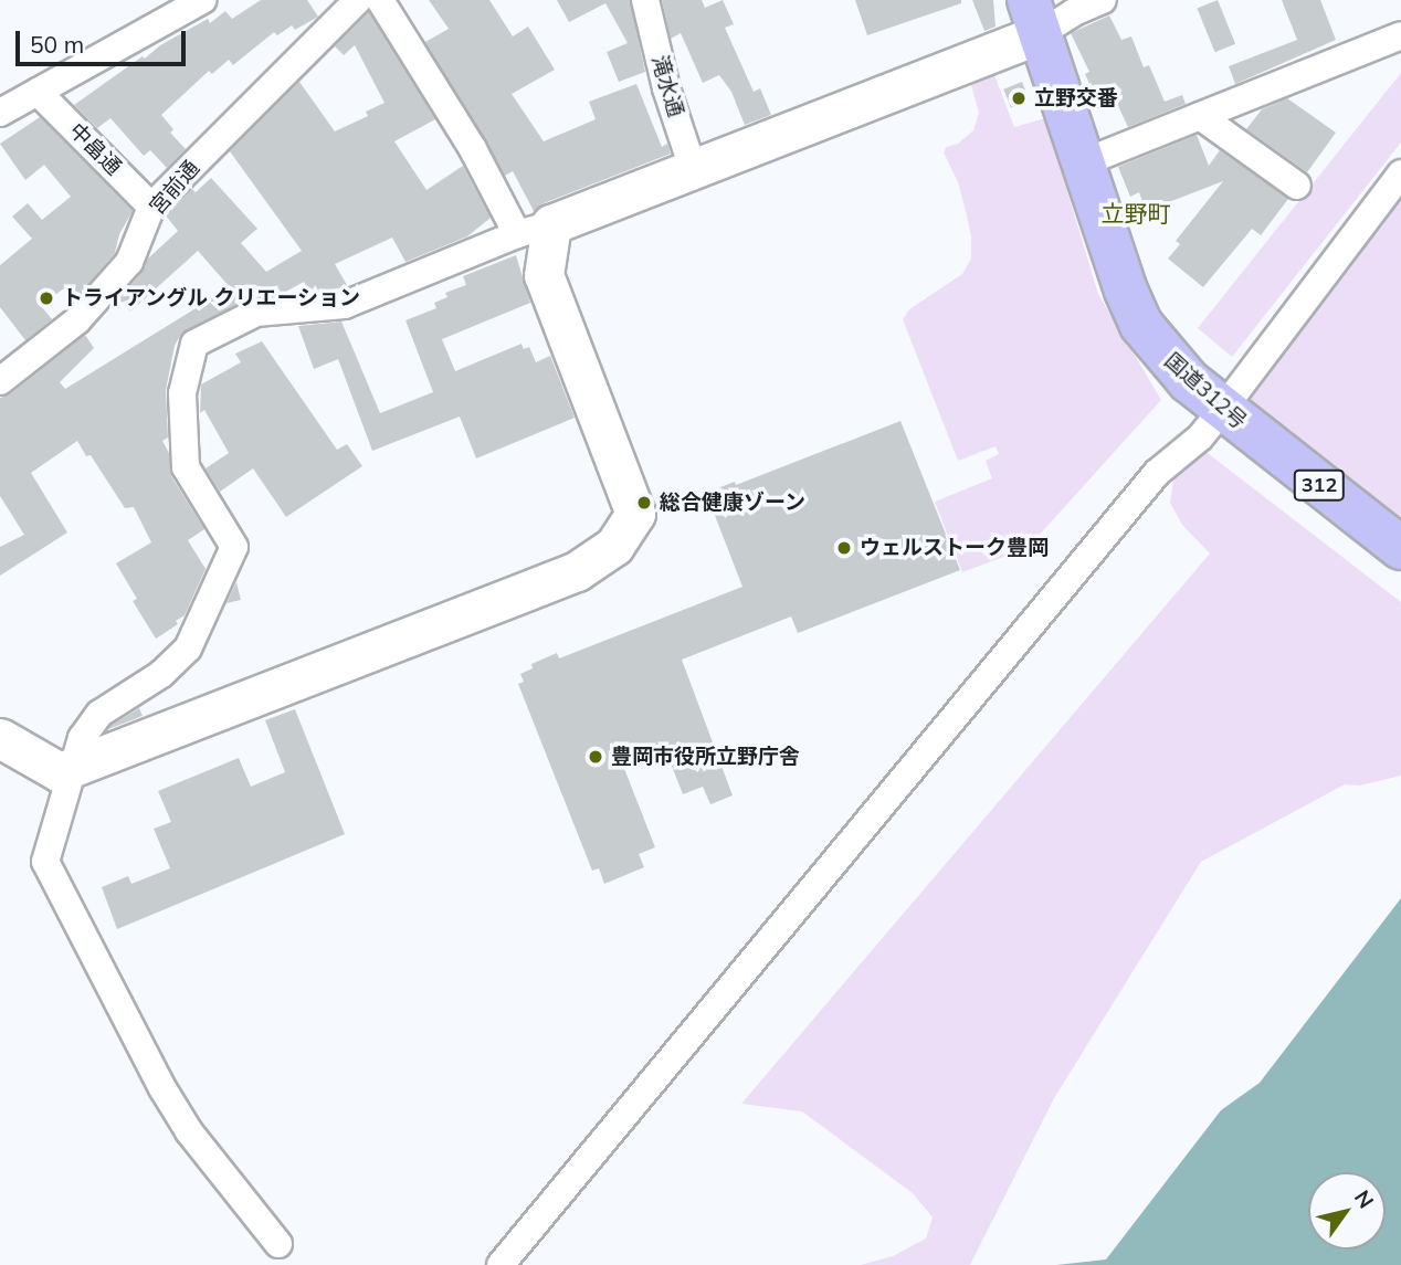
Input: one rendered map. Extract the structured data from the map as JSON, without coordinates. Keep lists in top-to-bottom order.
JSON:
{
  "streets": {
    "highway": ["国道312号", "312"],
    "street": ["滝水通", "中畠通", "宮前通"]
  },
  "crossings": [
    ["中畠通", "宮前通"]
  ],
  "districts": ["立野町"],
  "places": [
    "立野交番",
    "トライアングル クリエーション",
    "総合健康ゾーン",
    "ウェルストーク豊岡",
    "豊岡市役所立野庁舎"
  ],
  "scale_bar": "50 m",
  "north": "top right"
}
